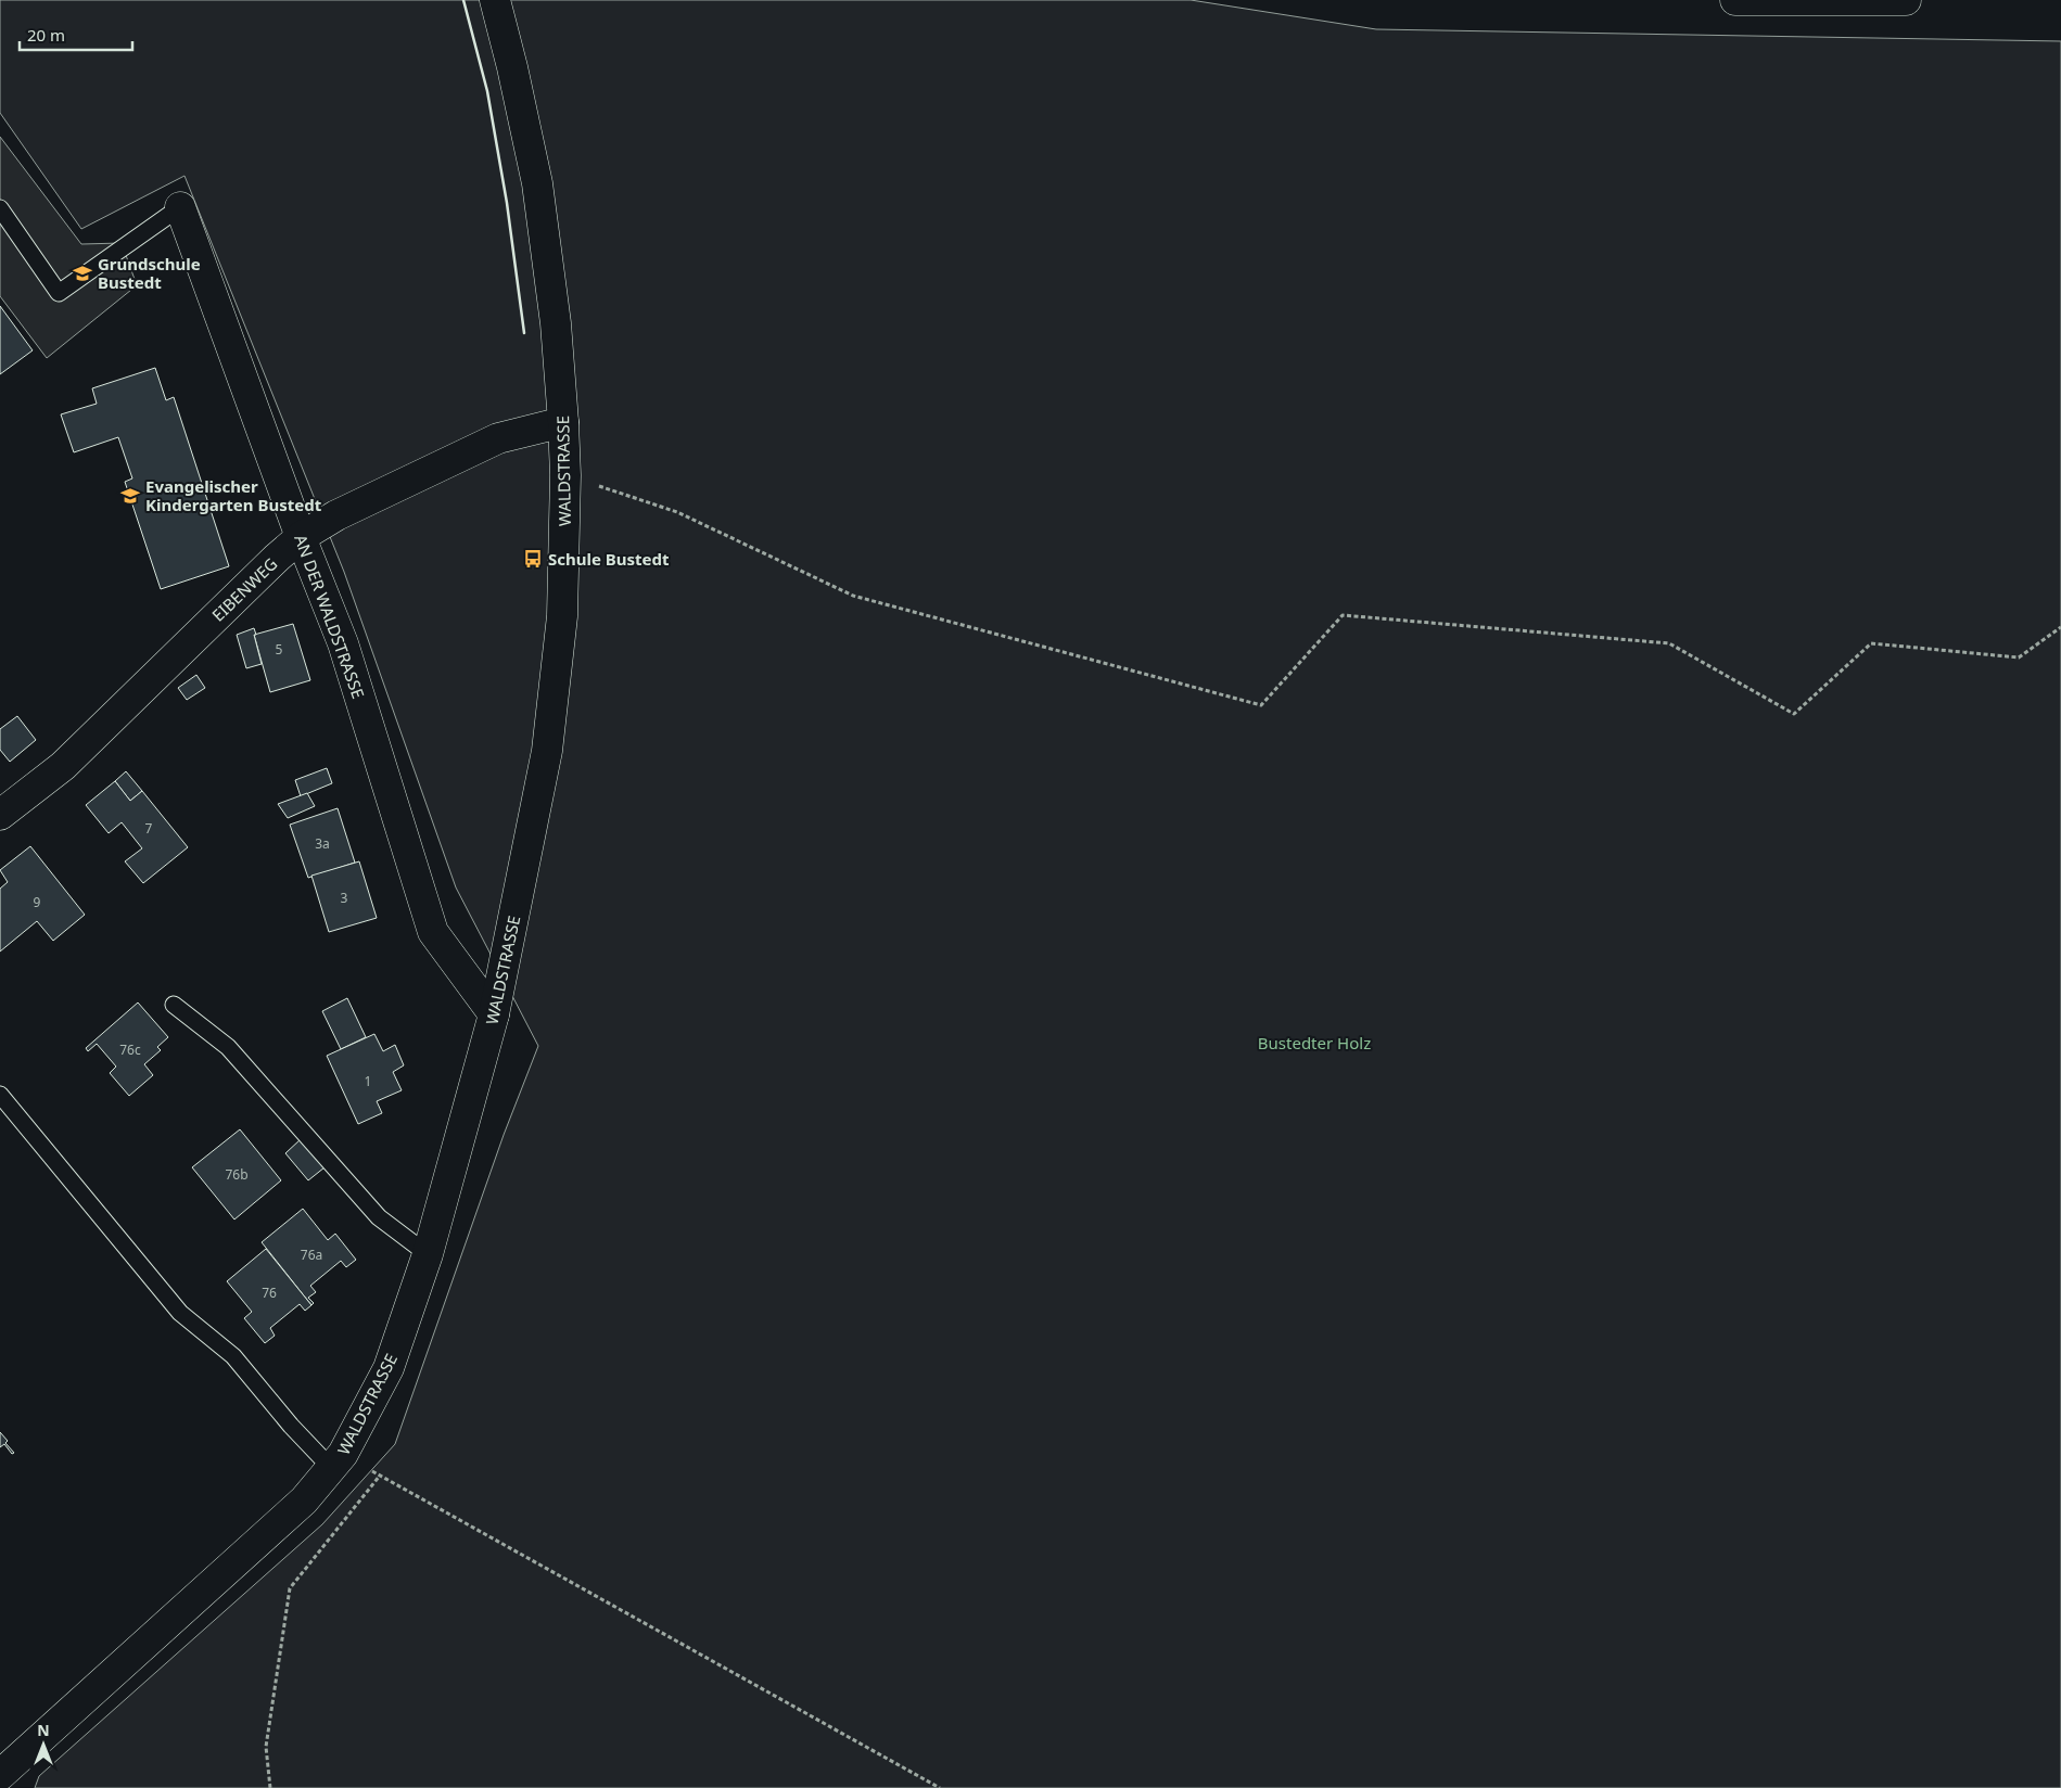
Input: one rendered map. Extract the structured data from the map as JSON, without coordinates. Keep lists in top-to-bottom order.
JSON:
{
  "streets": {
    "main road": ["WALDSTRASSE", "EIBENWEG", "AN DER WALDSTRASSE"]
  },
  "crossings": [
    ["WALDSTRASSE", "EIBENWEG"],
    ["WALDSTRASSE", "AN DER WALDSTRASSE"],
    ["EIBENWEG", "AN DER WALDSTRASSE"]
  ],
  "parks": ["Bustedter Holz"],
  "places": {
    "school or university": ["Grundschule Bustedt", "Evangelischer Kindergarten Bustedt"],
    "bus stop": ["Schule Bustedt"]
  },
  "house_numbers": [
    "5",
    "7",
    "3a",
    "3",
    "9",
    "76c",
    "1",
    "76b",
    "76a",
    "76"
  ],
  "scale_bar": "20 m",
  "north": "top"
}
